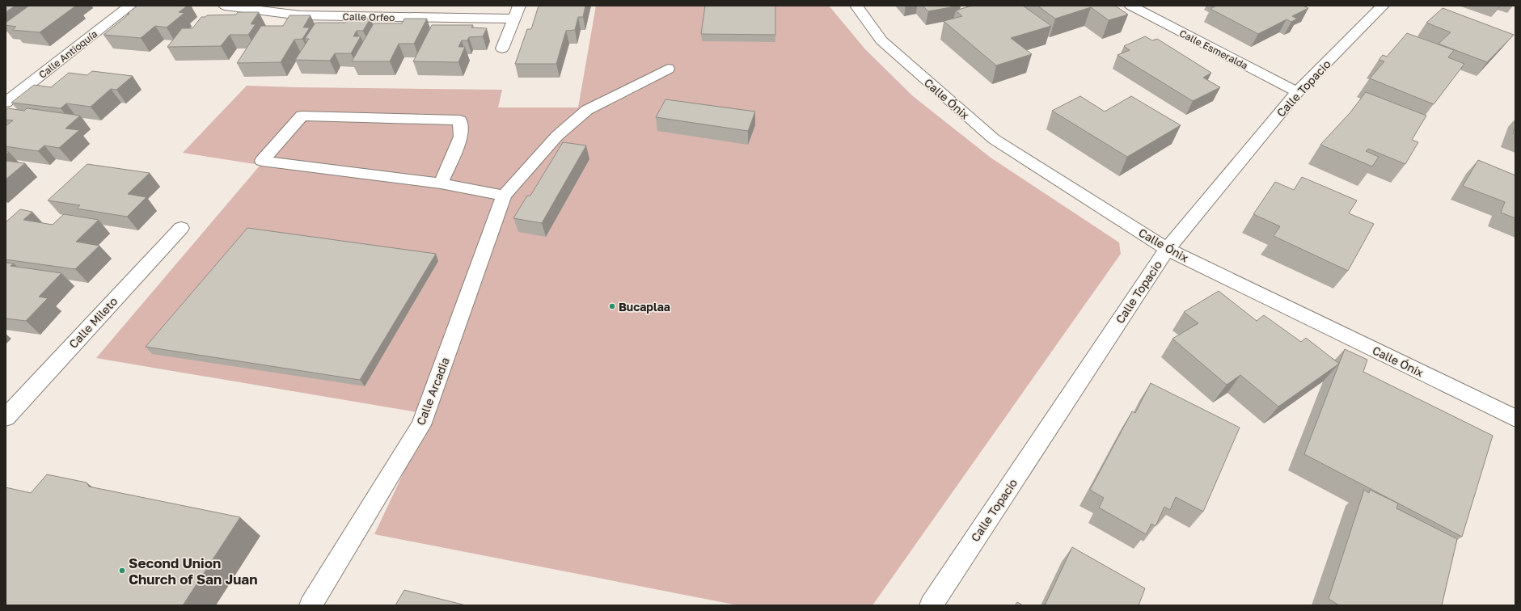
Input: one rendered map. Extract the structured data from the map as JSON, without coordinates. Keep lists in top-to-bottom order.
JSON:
{
  "streets": {
    "street": [
      "Calle Orfeo",
      "Calle Esmeralda",
      "Calle Antioquía",
      "Calle Topacio",
      "Calle Ónix",
      "Calle Mileto",
      "Calle Arcadia"
    ]
  },
  "crossings": [
    ["Calle Esmeralda", "Calle Topacio"],
    ["Calle Topacio", "Calle Ónix"]
  ],
  "places": ["Bucaplaa", "Second Union Church of San Juan"]
}
